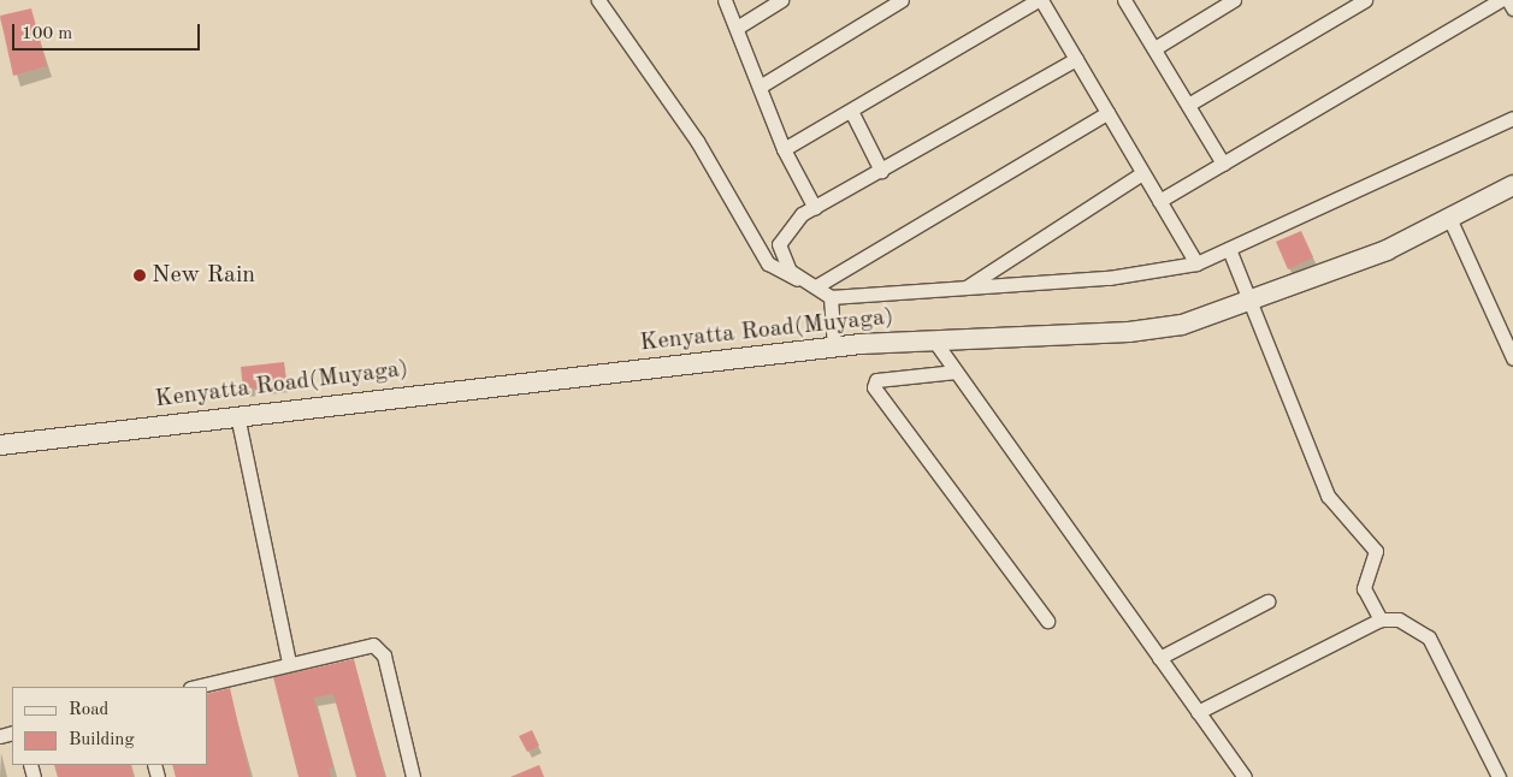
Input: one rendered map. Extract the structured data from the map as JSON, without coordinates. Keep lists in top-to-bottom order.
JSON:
{
  "streets": {
    "main road": ["Kenyatta Road(Muyaga)"]
  },
  "places": ["New Rain"],
  "legend": ["Road", "Building"],
  "scale_bar": "100 m"
}
